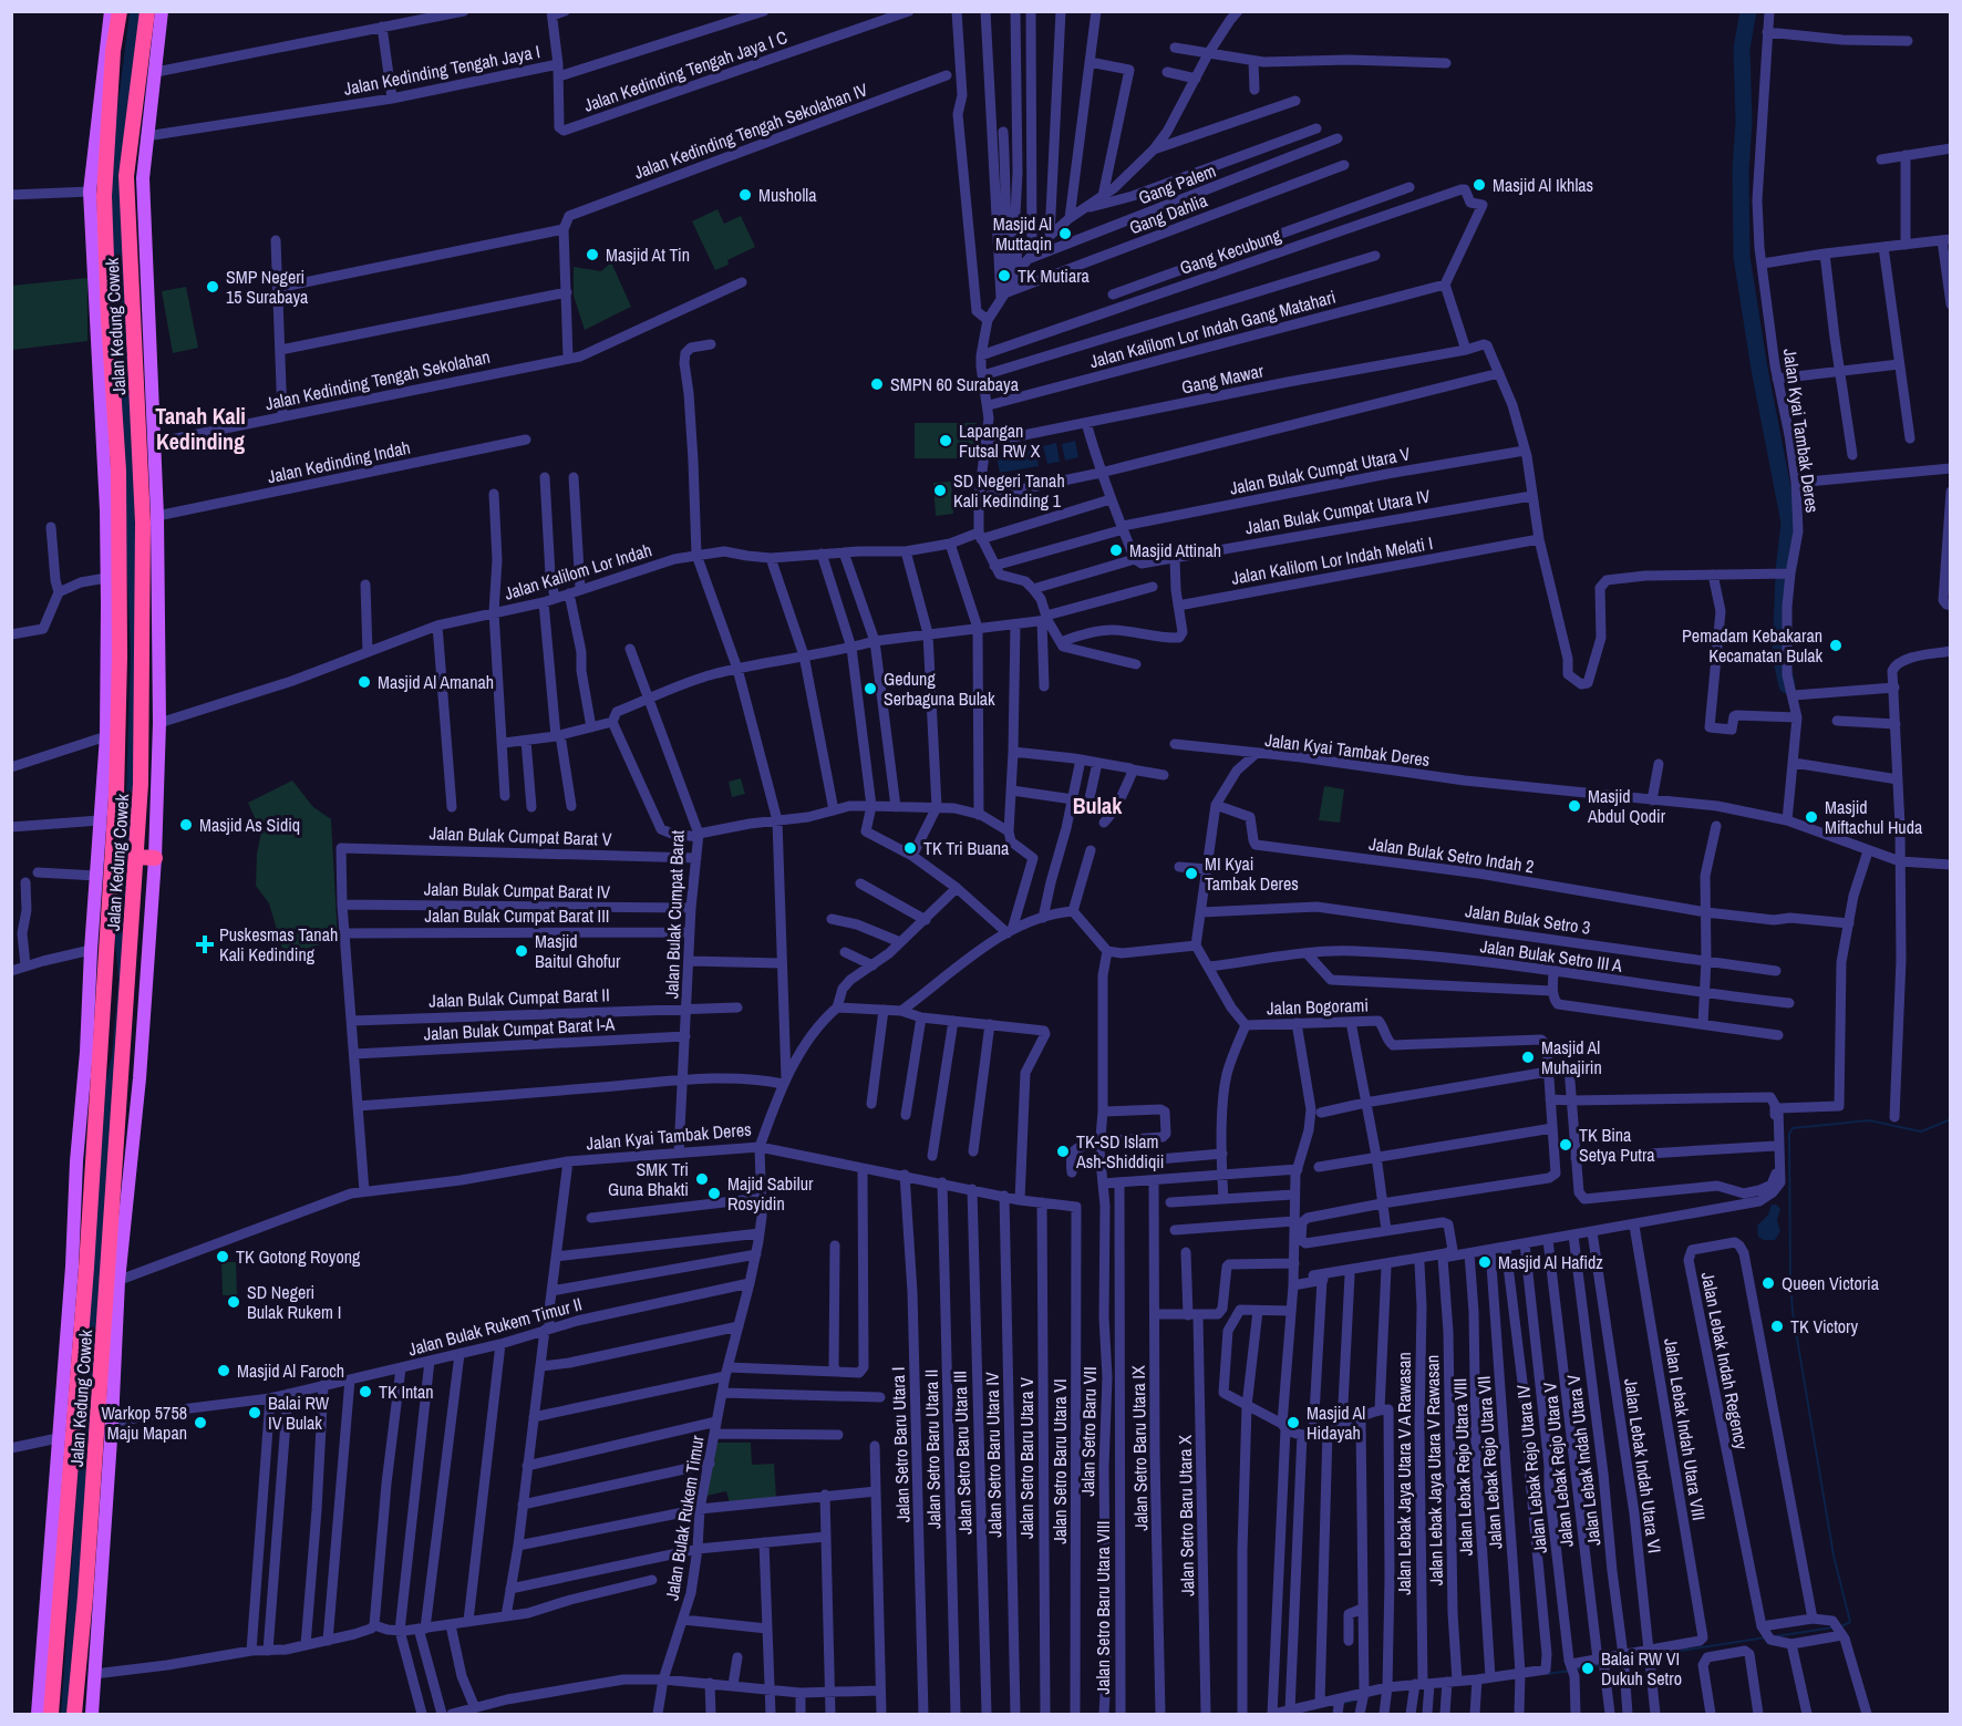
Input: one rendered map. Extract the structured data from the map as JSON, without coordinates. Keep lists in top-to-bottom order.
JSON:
{
  "streets": {
    "highway": ["Jalan Kedung Cowek"],
    "street": [
      "Jalan Kedinding Tengah Jaya I",
      "Jalan Kedinding Tengah Jaya I C",
      "Jalan Kedinding Tengah Sekolahan IV",
      "Gang Palem",
      "Gang Dahlia",
      "Gang Kecubung",
      "Jalan Kalilom Lor Indah Gang Matahari",
      "Gang Mawar",
      "Jalan Kedinding Tengah Sekolahan",
      "Jalan Kyai Tambak Deres",
      "Jalan Kedinding Indah",
      "Jalan Bulak Cumpat Utara V",
      "Jalan Bulak Cumpat Utara IV",
      "Jalan Kalilom Lor Indah Melati I",
      "Jalan Kalilom Lor Indah",
      "Jalan Bulak Cumpat Barat V",
      "Jalan Bulak Setro Indah 2",
      "Jalan Bulak Cumpat Barat IV",
      "Jalan Bulak Cumpat Barat",
      "Jalan Bulak Cumpat Barat III",
      "Jalan Bulak Setro 3",
      "Jalan Bulak Setro III A",
      "Jalan Bulak Cumpat Barat II",
      "Jalan Bogorami",
      "Jalan Bulak Cumpat Barat I-A",
      "Jalan Bulak Rukem Timur II",
      "Jalan Lebak Indah Regency",
      "Jalan Lebak Indah Utara VIII",
      "Jalan Setro Baru VII",
      "Jalan Setro Baru Utara I",
      "Jalan Setro Baru Utara IX",
      "Jalan Setro Baru Utara II",
      "Jalan Setro Baru Utara III",
      "Jalan Setro Baru Utara IV",
      "Jalan Setro Baru Utara V",
      "Jalan Lebak Indah Utara V",
      "Jalan Setro Baru Utara VI",
      "Jalan Lebak Rejo Utara VII",
      "Jalan Lebak Rejo Utara V",
      "Jalan Lebak Indah Utara VI",
      "Jalan Lebak Rejo Utara VIII",
      "Jalan Lebak Rejo Utara IV",
      "Jalan Lebak Jaya Utara V Rawasan",
      "Jalan Lebak Jaya Utara V A Rawasan",
      "Jalan Setro Baru Utara X",
      "Jalan Bulak Rukem Timur",
      "Jalan Setro Baru Utara VIII"
    ]
  },
  "crossings": [
    ["Jalan Kedinding Tengah Jaya I", "Jalan Kedinding Tengah Jaya I C"],
    ["Jalan Kedinding Tengah Jaya I", "Jalan Kedung Cowek"],
    ["Gang Kecubung", "Jalan Kalilom Lor Indah Gang Matahari"],
    ["Jalan Kedung Cowek", "Jalan Kedinding Tengah Sekolahan"],
    ["Jalan Kedung Cowek", "Jalan Kyai Tambak Deres"],
    ["Jalan Kedung Cowek", "Jalan Kedinding Indah"],
    ["Jalan Kedung Cowek", "Jalan Kalilom Lor Indah"],
    ["Jalan Kedung Cowek", "Jalan Bulak Rukem Timur II"],
    ["Jalan Kyai Tambak Deres", "Jalan Bulak Setro Indah 2"],
    ["Jalan Kyai Tambak Deres", "Jalan Bulak Cumpat Barat"],
    ["Jalan Kyai Tambak Deres", "Jalan Bulak Setro 3"],
    ["Jalan Kyai Tambak Deres", "Jalan Bogorami"],
    ["Jalan Bulak Cumpat Barat V", "Jalan Bulak Cumpat Barat IV"],
    ["Jalan Bulak Cumpat Barat V", "Jalan Bulak Cumpat Barat"],
    ["Jalan Bulak Cumpat Barat IV", "Jalan Bulak Cumpat Barat"],
    ["Jalan Bulak Cumpat Barat", "Jalan Bulak Cumpat Barat III"],
    ["Jalan Bulak Cumpat Barat", "Jalan Bulak Cumpat Barat II"],
    ["Jalan Bulak Cumpat Barat", "Jalan Bulak Cumpat Barat I-A"],
    ["Jalan Bulak Setro III A", "Jalan Bogorami"],
    ["Jalan Bulak Rukem Timur II", "Jalan Bulak Rukem Timur"],
    ["Jalan Lebak Indah Utara VIII", "Jalan Lebak Indah Utara VI"],
    ["Jalan Setro Baru Utara V", "Jalan Setro Baru Utara VI"]
  ],
  "districts": ["Tanah Kali Kedinding", "Bulak"],
  "places": {
    "other": [
      "Masjid Al Ikhlas",
      "Musholla",
      "Masjid Al Muttaqin",
      "Masjid At Tin",
      "TK Mutiara",
      "SMP Negeri 15 Surabaya",
      "SMPN 60 Surabaya",
      "Lapangan Futsal RW X",
      "SD Negeri Tanah Kali Kedinding 1",
      "Masjid Attinah",
      "Pemadam Kebakaran Kecamatan Bulak",
      "Masjid Al Amanah",
      "Gedung Serbaguna Bulak",
      "Masjid Abdul Qodir",
      "Masjid Miftachul Huda",
      "Masjid As Sidiq",
      "TK Tri Buana",
      "MI Kyai Tambak Deres",
      "Masjid Baitul Ghofur",
      "Masjid Al Muhajirin",
      "TK Bina Setya Putra",
      "TK-SD Islam Ash-Shiddiqii",
      "SMK Tri Guna Bhakti",
      "Majid Sabilur Rosyidin",
      "TK Gotong Royong",
      "Masjid Al Hafidz",
      "Queen Victoria",
      "SD Negeri Bulak Rukem I",
      "TK Victory",
      "Masjid Al Faroch",
      "TK Intan",
      "Balai RW IV Bulak",
      "Warkop 5758 Maju Mapan",
      "Masjid Al Hidayah",
      "Balai RW VI Dukuh Setro"
    ],
    "health": ["Puskesmas Tanah Kali Kedinding"]
  }
}
